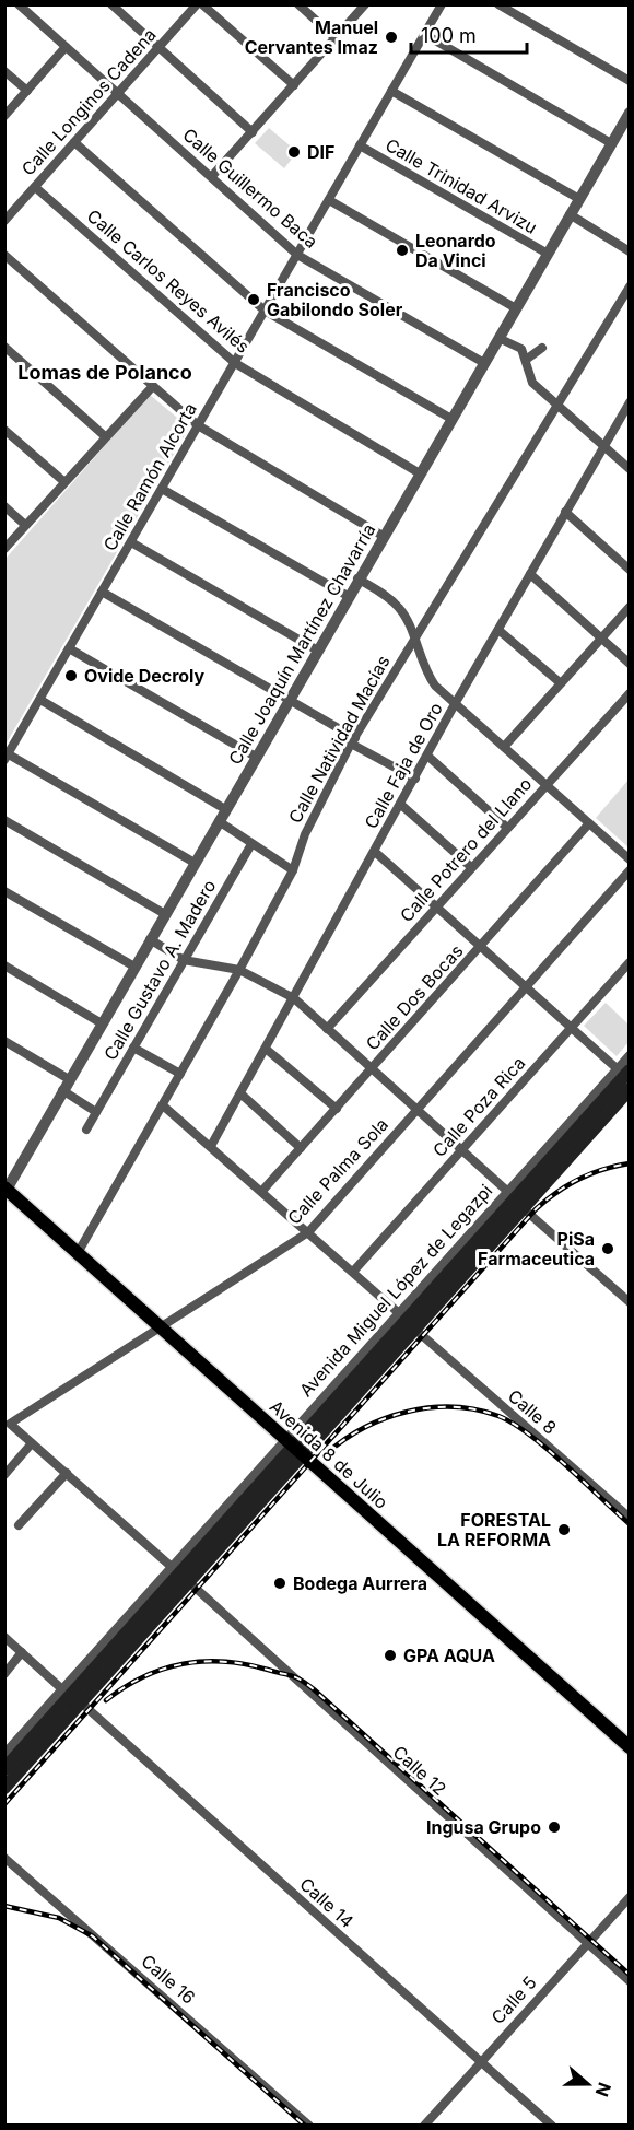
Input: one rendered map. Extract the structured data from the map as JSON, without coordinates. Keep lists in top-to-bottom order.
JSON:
{
  "streets": {
    "main road": ["Avenida Miguel López de Legazpi", "Avenida 8 de Julio"],
    "street": [
      "Calle Longinos Cadena",
      "Calle Trinidad Arvizu",
      "Calle Guillermo Baca",
      "Calle Carlos Reyes Avilés",
      "Calle Ramón Alcorta",
      "Calle Joaquín Martínez Chavarría",
      "Calle Natividad Macías",
      "Calle Faja de Oro",
      "Calle Potrero del Llano",
      "Calle Gustavo A. Madero",
      "Calle Dos Bocas",
      "Calle Poza Rica",
      "Calle Palma Sola",
      "Calle 8",
      "Calle 12",
      "Calle 14",
      "Calle 16",
      "Calle 5"
    ]
  },
  "crossings": [
    ["Calle Longinos Cadena", "Calle Guillermo Baca"],
    ["Calle Longinos Cadena", "Calle Carlos Reyes Avilés"],
    ["Calle Trinidad Arvizu", "Calle Ramón Alcorta"],
    ["Calle Trinidad Arvizu", "Calle Joaquín Martínez Chavarría"],
    ["Calle Guillermo Baca", "Calle Ramón Alcorta"],
    ["Calle Guillermo Baca", "Calle Joaquín Martínez Chavarría"],
    ["Calle Carlos Reyes Avilés", "Calle Ramón Alcorta"],
    ["Calle Carlos Reyes Avilés", "Calle Joaquín Martínez Chavarría"],
    ["Calle Joaquín Martínez Chavarría", "Avenida 8 de Julio"],
    ["Calle Natividad Macías", "Avenida 8 de Julio"],
    ["Calle Palma Sola", "Avenida 8 de Julio"],
    ["Avenida Miguel López de Legazpi", "Calle 8"],
    ["Avenida Miguel López de Legazpi", "Avenida 8 de Julio"],
    ["Avenida Miguel López de Legazpi", "Calle 12"],
    ["Avenida Miguel López de Legazpi", "Calle 14"],
    ["Calle 12", "Calle 5"],
    ["Calle 14", "Calle 5"]
  ],
  "districts": ["Lomas de Polanco"],
  "places": [
    "Manuel Cervantes Imaz",
    "DIF",
    "Leonardo Da Vinci",
    "Francisco Gabilondo Soler",
    "Ovide Decroly",
    "PiSa Farmaceutica",
    "FORESTAL LA REFORMA",
    "Bodega Aurrera",
    "GPA AQUA",
    "Ingusa Grupo"
  ],
  "scale_bar": "100 m",
  "north": "right"
}
